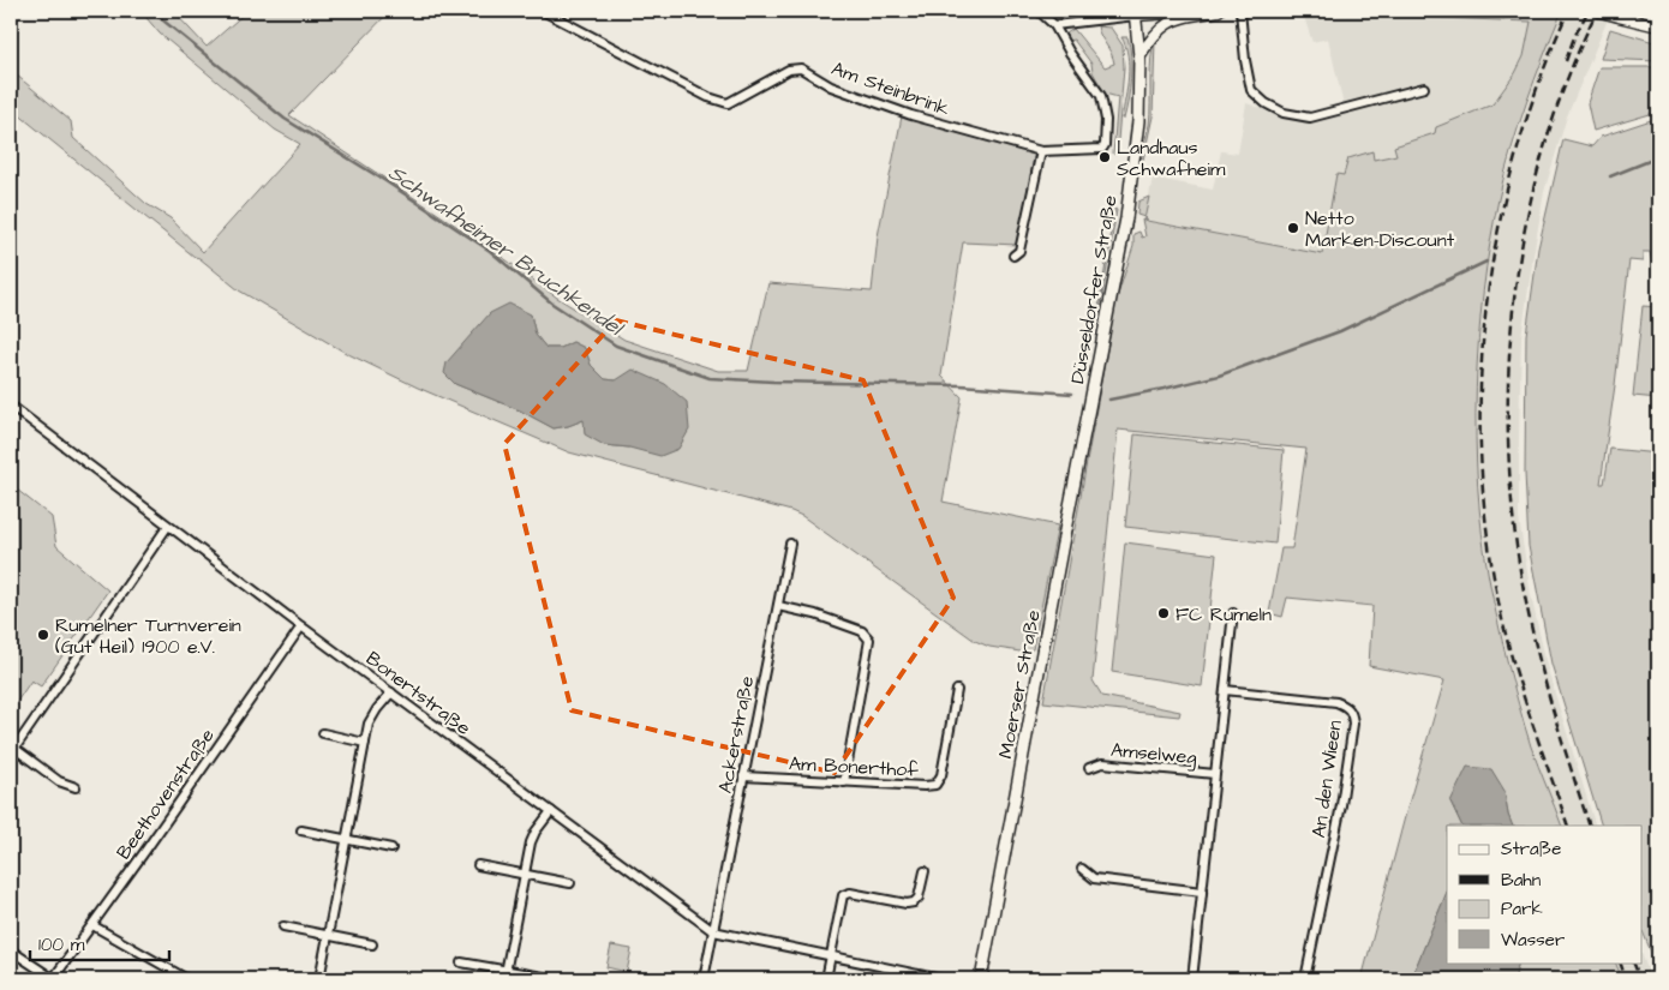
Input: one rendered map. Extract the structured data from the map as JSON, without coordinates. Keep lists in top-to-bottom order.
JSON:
{
  "streets": {
    "main road": ["Düsseldorfer Straße", "Moerser Straße"],
    "street": [
      "Am Steinbrink",
      "Bonertstraße",
      "Ackerstraße",
      "Amselweg",
      "Am Bonerthof",
      "An den Wieen",
      "Beethovenstraße"
    ]
  },
  "crossings": [
    ["Düsseldorfer Straße", "Moerser Straße"],
    ["Bonertstraße", "Ackerstraße"],
    ["Bonertstraße", "Beethovenstraße"],
    ["Ackerstraße", "Am Bonerthof"]
  ],
  "water": ["Schwafheimer Bruchkendel"],
  "places": [
    "Landhaus Schwafheim",
    "Netto Marken-Discount",
    "FC Rumeln",
    "Rumelner Turnverein (Gut Heil) 1900 e.V."
  ],
  "legend": [
    "Straße",
    "Bahn",
    "Park",
    "Wasser"
  ],
  "scale_bar": "100 m"
}
